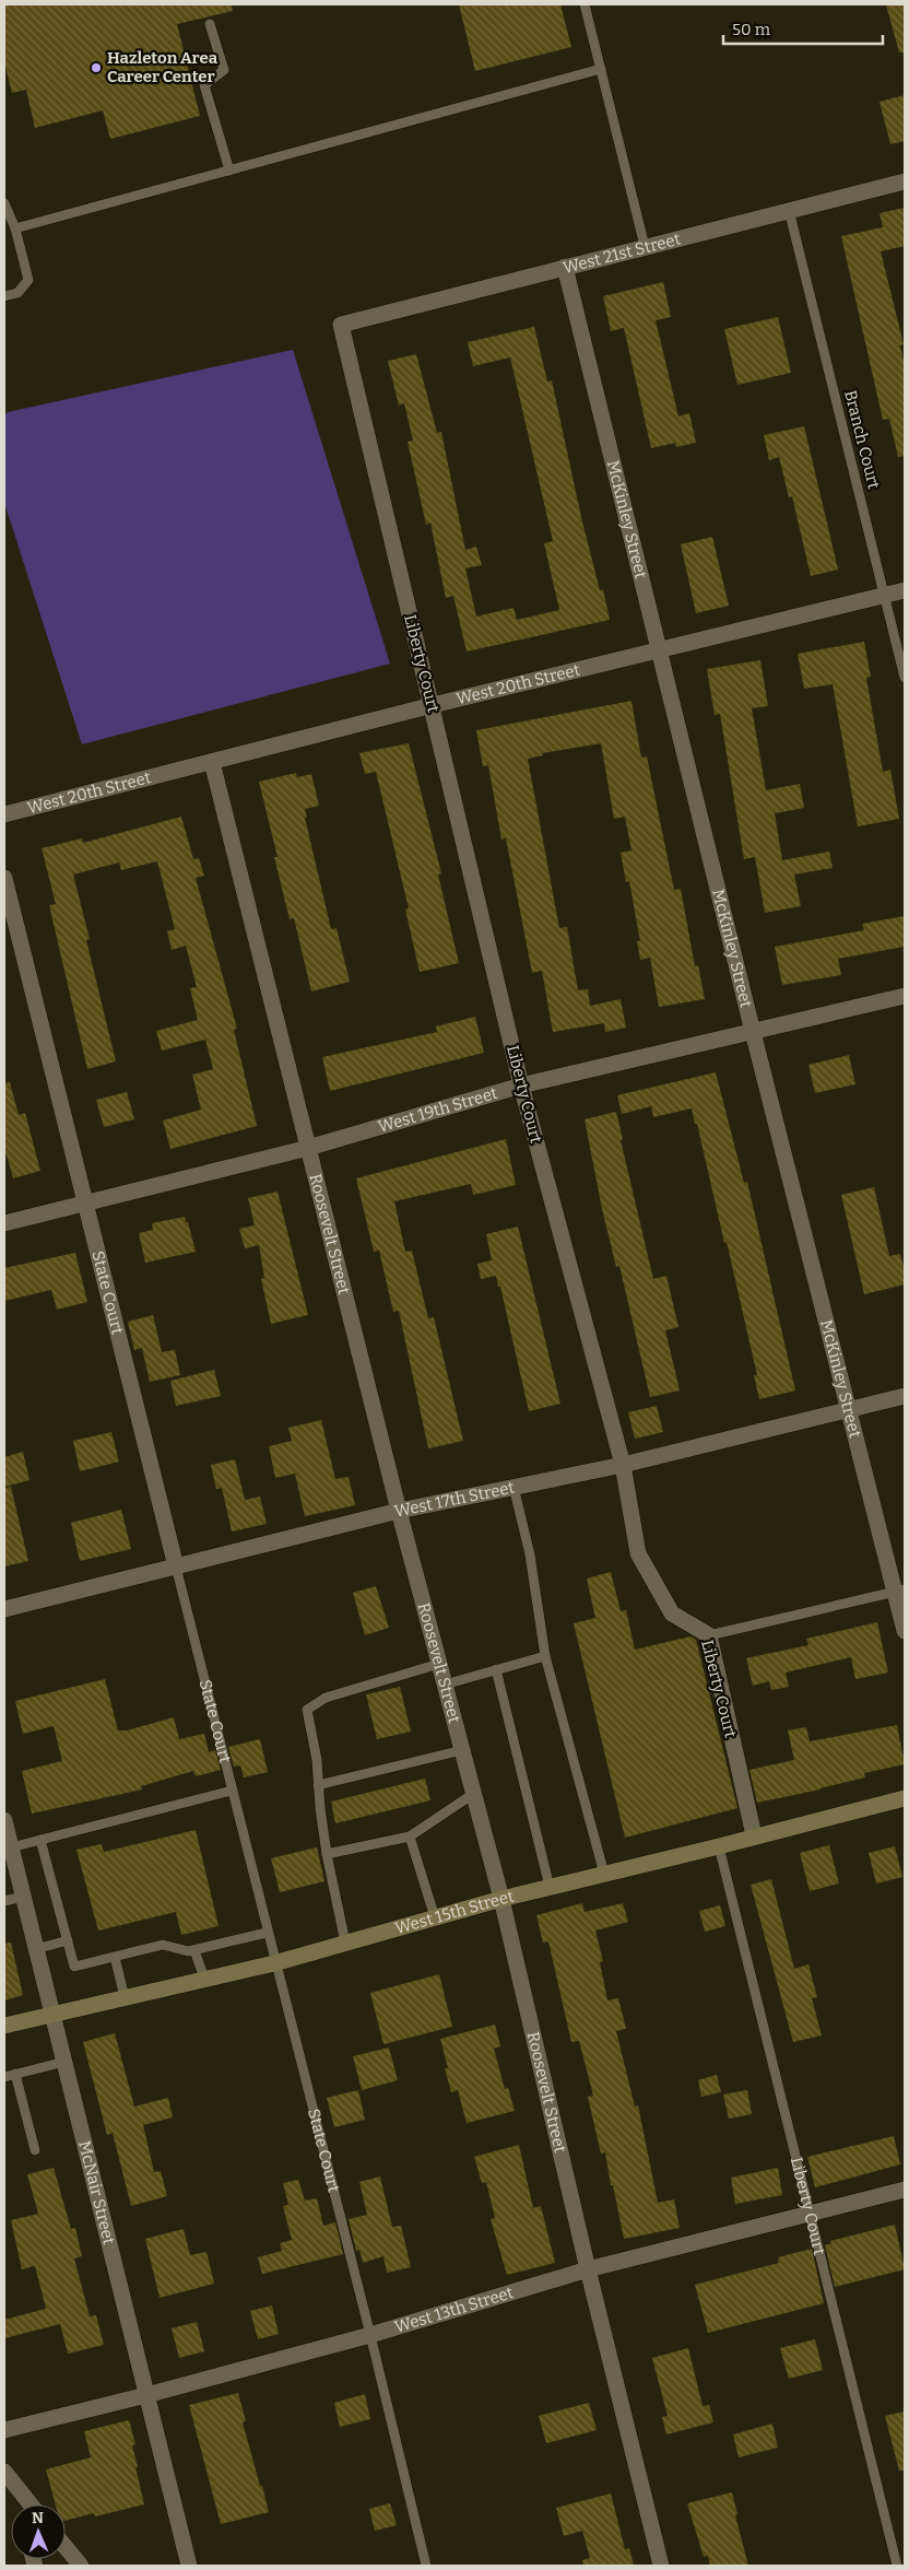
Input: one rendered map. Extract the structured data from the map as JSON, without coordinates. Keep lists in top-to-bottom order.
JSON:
{
  "streets": {
    "main road": ["West 15th Street"],
    "street": [
      "West 21st Street",
      "McKinley Street",
      "Liberty Court",
      "West 20th Street",
      "West 19th Street",
      "Roosevelt Street",
      "State Court",
      "West 17th Street",
      "McNair Street",
      "West 13th Street"
    ],
    "lane": ["Branch Court"]
  },
  "crossings": [
    ["West 21st Street", "Branch Court"],
    ["West 21st Street", "McKinley Street"],
    ["West 21st Street", "Liberty Court"],
    ["Branch Court", "West 20th Street"],
    ["McKinley Street", "West 20th Street"],
    ["McKinley Street", "West 19th Street"],
    ["McKinley Street", "West 17th Street"],
    ["Liberty Court", "West 20th Street"],
    ["Liberty Court", "West 19th Street"],
    ["Liberty Court", "West 17th Street"],
    ["Liberty Court", "West 15th Street"],
    ["Liberty Court", "West 13th Street"],
    ["West 20th Street", "Roosevelt Street"],
    ["West 19th Street", "Roosevelt Street"],
    ["West 19th Street", "State Court"],
    ["Roosevelt Street", "West 17th Street"],
    ["Roosevelt Street", "West 15th Street"],
    ["Roosevelt Street", "West 13th Street"],
    ["State Court", "West 17th Street"],
    ["State Court", "West 15th Street"],
    ["State Court", "West 13th Street"],
    ["West 15th Street", "McNair Street"],
    ["McNair Street", "West 13th Street"]
  ],
  "places": ["Hazleton Area Career Center"],
  "scale_bar": "50 m",
  "north": "top"
}
